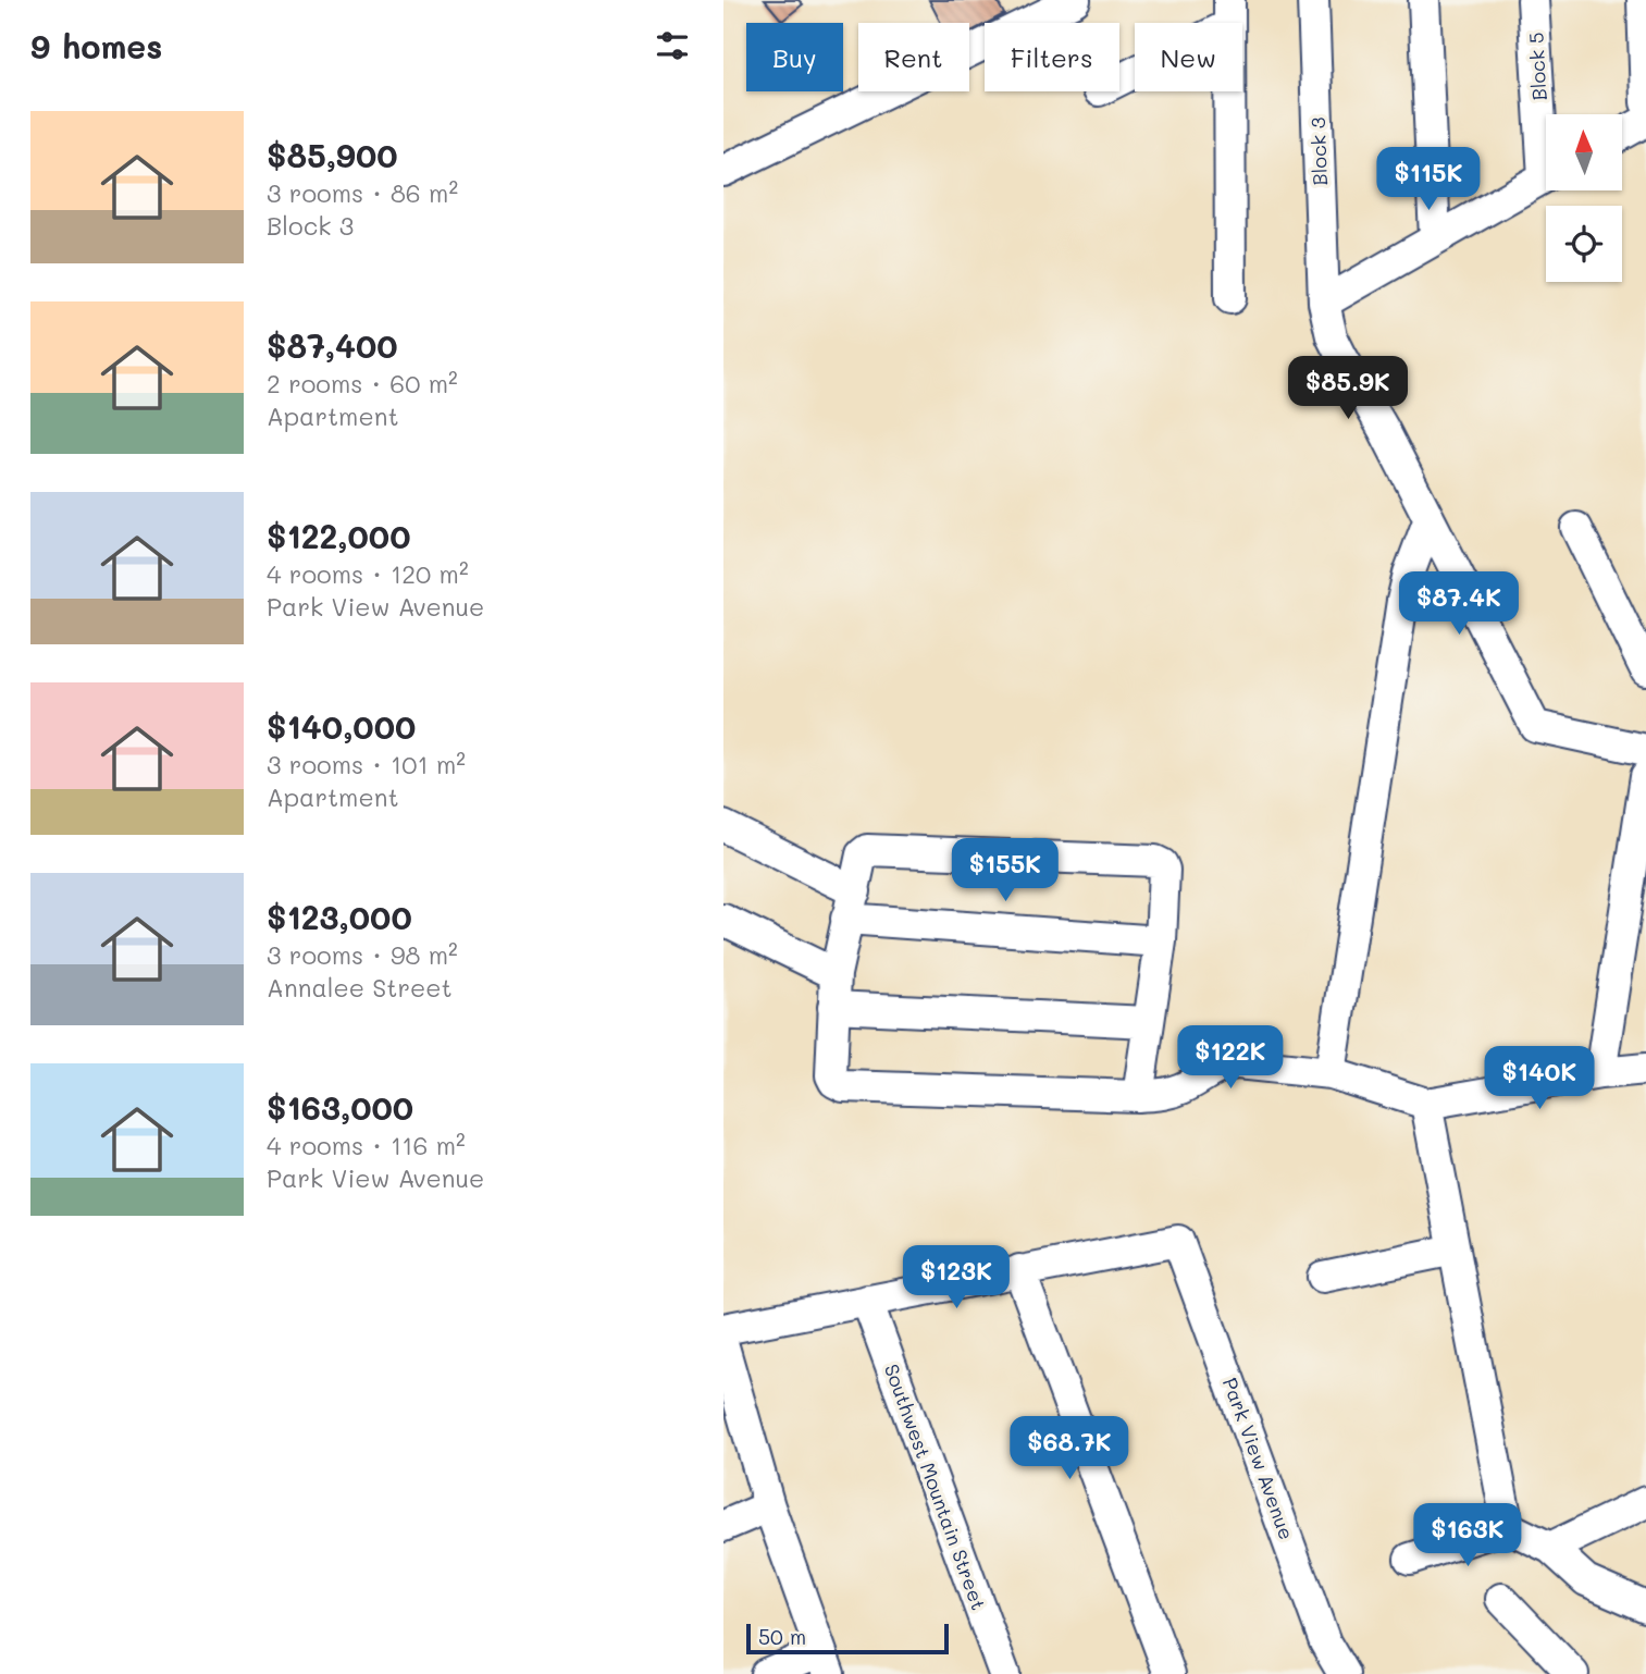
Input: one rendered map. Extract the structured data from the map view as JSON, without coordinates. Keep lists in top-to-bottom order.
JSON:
{
  "streets": {
    "street": [
      "Block 5",
      "Block 3",
      "Park View Avenue",
      "Southwest Mountain Street"
    ]
  },
  "scale_bar": "50 m",
  "north": "top",
  "page": {
    "heading": "9 homes",
    "chip": [
      "Buy",
      "Rent",
      "Filters",
      "New"
    ],
    "list": [
      {
        "name": "$85,900",
        "note": "3 rooms · 86 m² · Block 3"
      },
      {
        "name": "$87,400",
        "note": "2 rooms · 60 m² · Apartment"
      },
      {
        "name": "$122,000",
        "note": "4 rooms · 120 m² · Park View Avenue"
      },
      {
        "name": "$140,000",
        "note": "3 rooms · 101 m² · Apartment"
      },
      {
        "name": "$123,000",
        "note": "3 rooms · 98 m² · Annalee Street"
      },
      {
        "name": "$163,000",
        "note": "4 rooms · 116 m² · Park View Avenue"
      }
    ],
    "price": [
      "$115K",
      "$85.9K",
      "$87.4K",
      "$155K",
      "$122K",
      "$140K",
      "$123K",
      "$68.7K",
      "$163K"
    ],
    "scale": "50 m"
  }
}
